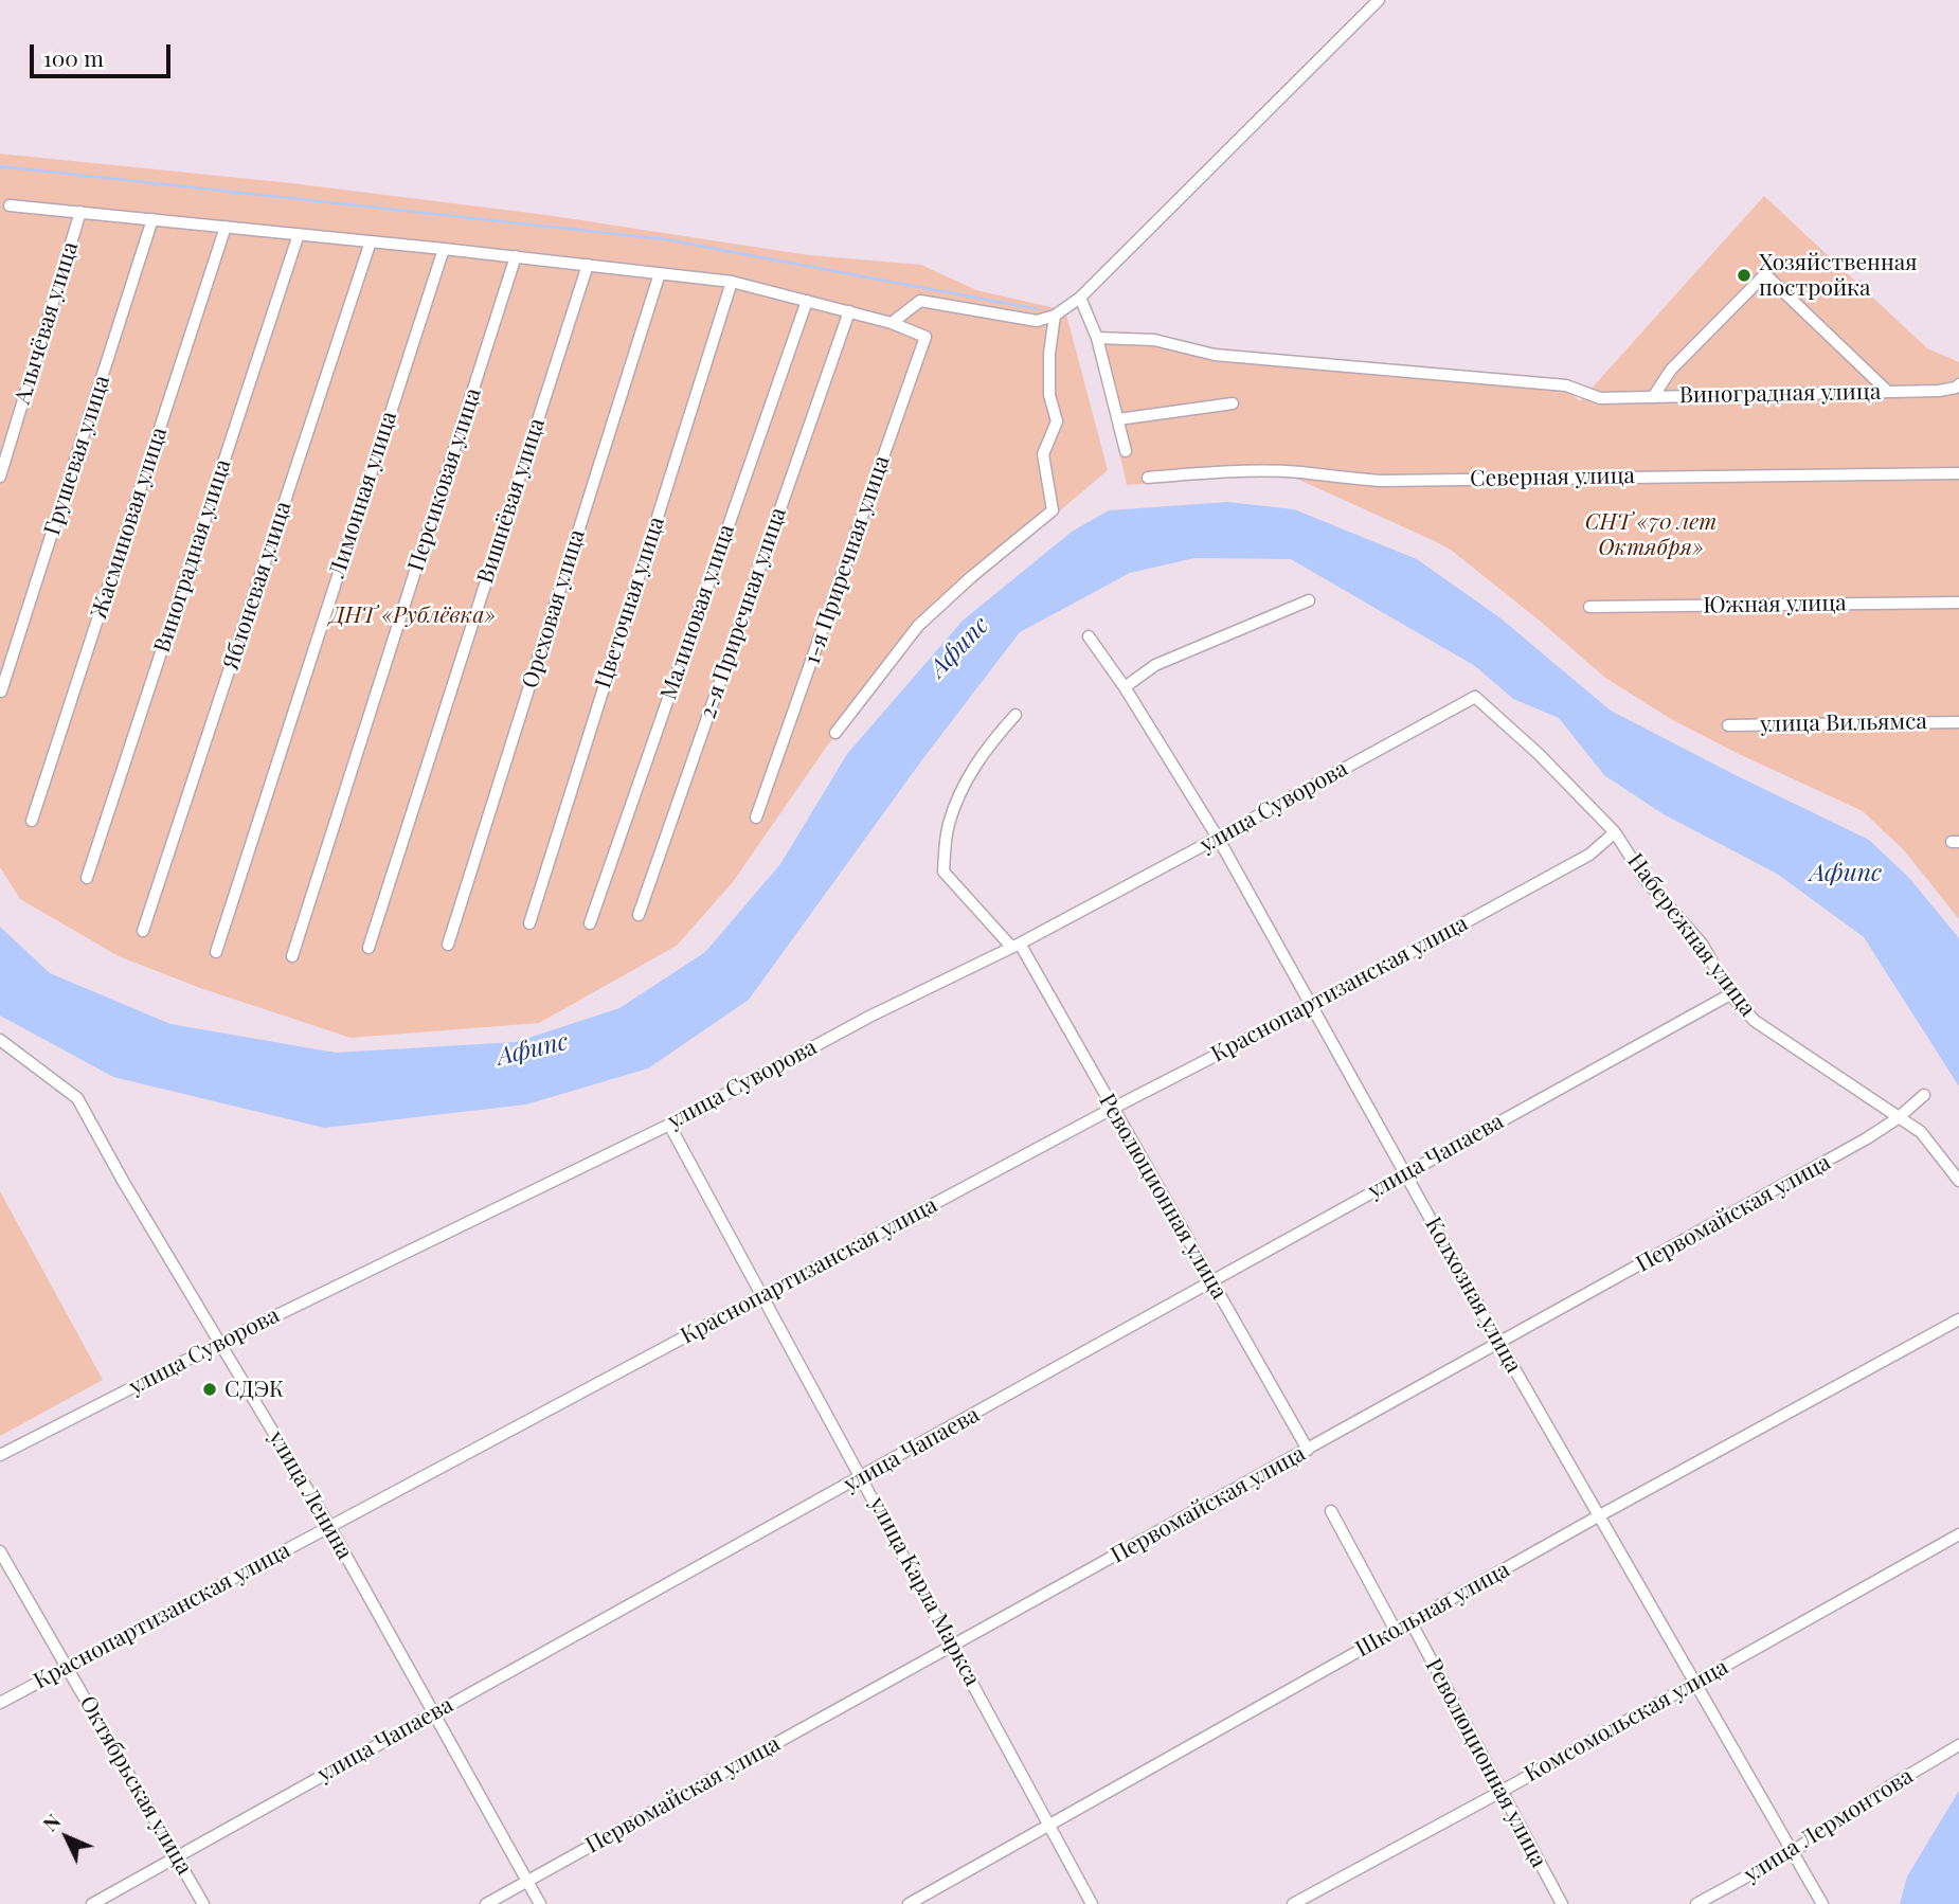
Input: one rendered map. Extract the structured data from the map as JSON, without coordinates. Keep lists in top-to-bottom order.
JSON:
{
  "streets": {
    "street": [
      "Алычёвая улица",
      "Виноградная улица",
      "Грушевая улица",
      "Северная улица",
      "Персиковая улица",
      "Лимонная улица",
      "Вишнёвая улица",
      "Жасминовая улица",
      "1-я Приречная улица",
      "Яблоневая улица",
      "Цветочная улица",
      "Южная улица",
      "Ореховая улица",
      "Малиновая улица",
      "2-я Приречная улица",
      "улица Вильямса",
      "улица Суворова",
      "Набережная улица",
      "Краснопартизанская улица",
      "улица Чапаева",
      "Революционная улица",
      "Первомайская улица",
      "Колхозная улица",
      "улица Ленина",
      "улица Карла Маркса",
      "Школьная улица",
      "Комсомольская улица",
      "Октябрьская улица",
      "улица Лермонтова"
    ]
  },
  "crossings": [
    ["улица Суворова", "Набережная улица"],
    ["улица Суворова", "Революционная улица"],
    ["улица Суворова", "Колхозная улица"],
    ["улица Суворова", "улица Ленина"],
    ["улица Суворова", "улица Карла Маркса"],
    ["Набережная улица", "Краснопартизанская улица"],
    ["Набережная улица", "улица Чапаева"],
    ["Набережная улица", "Первомайская улица"],
    ["Краснопартизанская улица", "Революционная улица"],
    ["Краснопартизанская улица", "Колхозная улица"],
    ["Краснопартизанская улица", "улица Ленина"],
    ["Краснопартизанская улица", "улица Карла Маркса"],
    ["Краснопартизанская улица", "Октябрьская улица"],
    ["улица Чапаева", "Революционная улица"],
    ["улица Чапаева", "Колхозная улица"],
    ["улица Чапаева", "улица Ленина"],
    ["улица Чапаева", "улица Карла Маркса"],
    ["улица Чапаева", "Октябрьская улица"],
    ["Революционная улица", "Первомайская улица"],
    ["Революционная улица", "Школьная улица"],
    ["Революционная улица", "Комсомольская улица"],
    ["Первомайская улица", "Колхозная улица"],
    ["Первомайская улица", "улица Ленина"],
    ["Первомайская улица", "улица Карла Маркса"],
    ["Колхозная улица", "Школьная улица"],
    ["Колхозная улица", "Комсомольская улица"],
    ["Колхозная улица", "улица Лермонтова"],
    ["улица Карла Маркса", "Школьная улица"]
  ],
  "water": ["Афипс"],
  "parks": ["СНТ «70 лет Октября»", "ДНТ «Рублёвка»"],
  "places": ["Хозяйственная постройка", "СДЭК"],
  "scale_bar": "100 m",
  "north": "top left"
}
